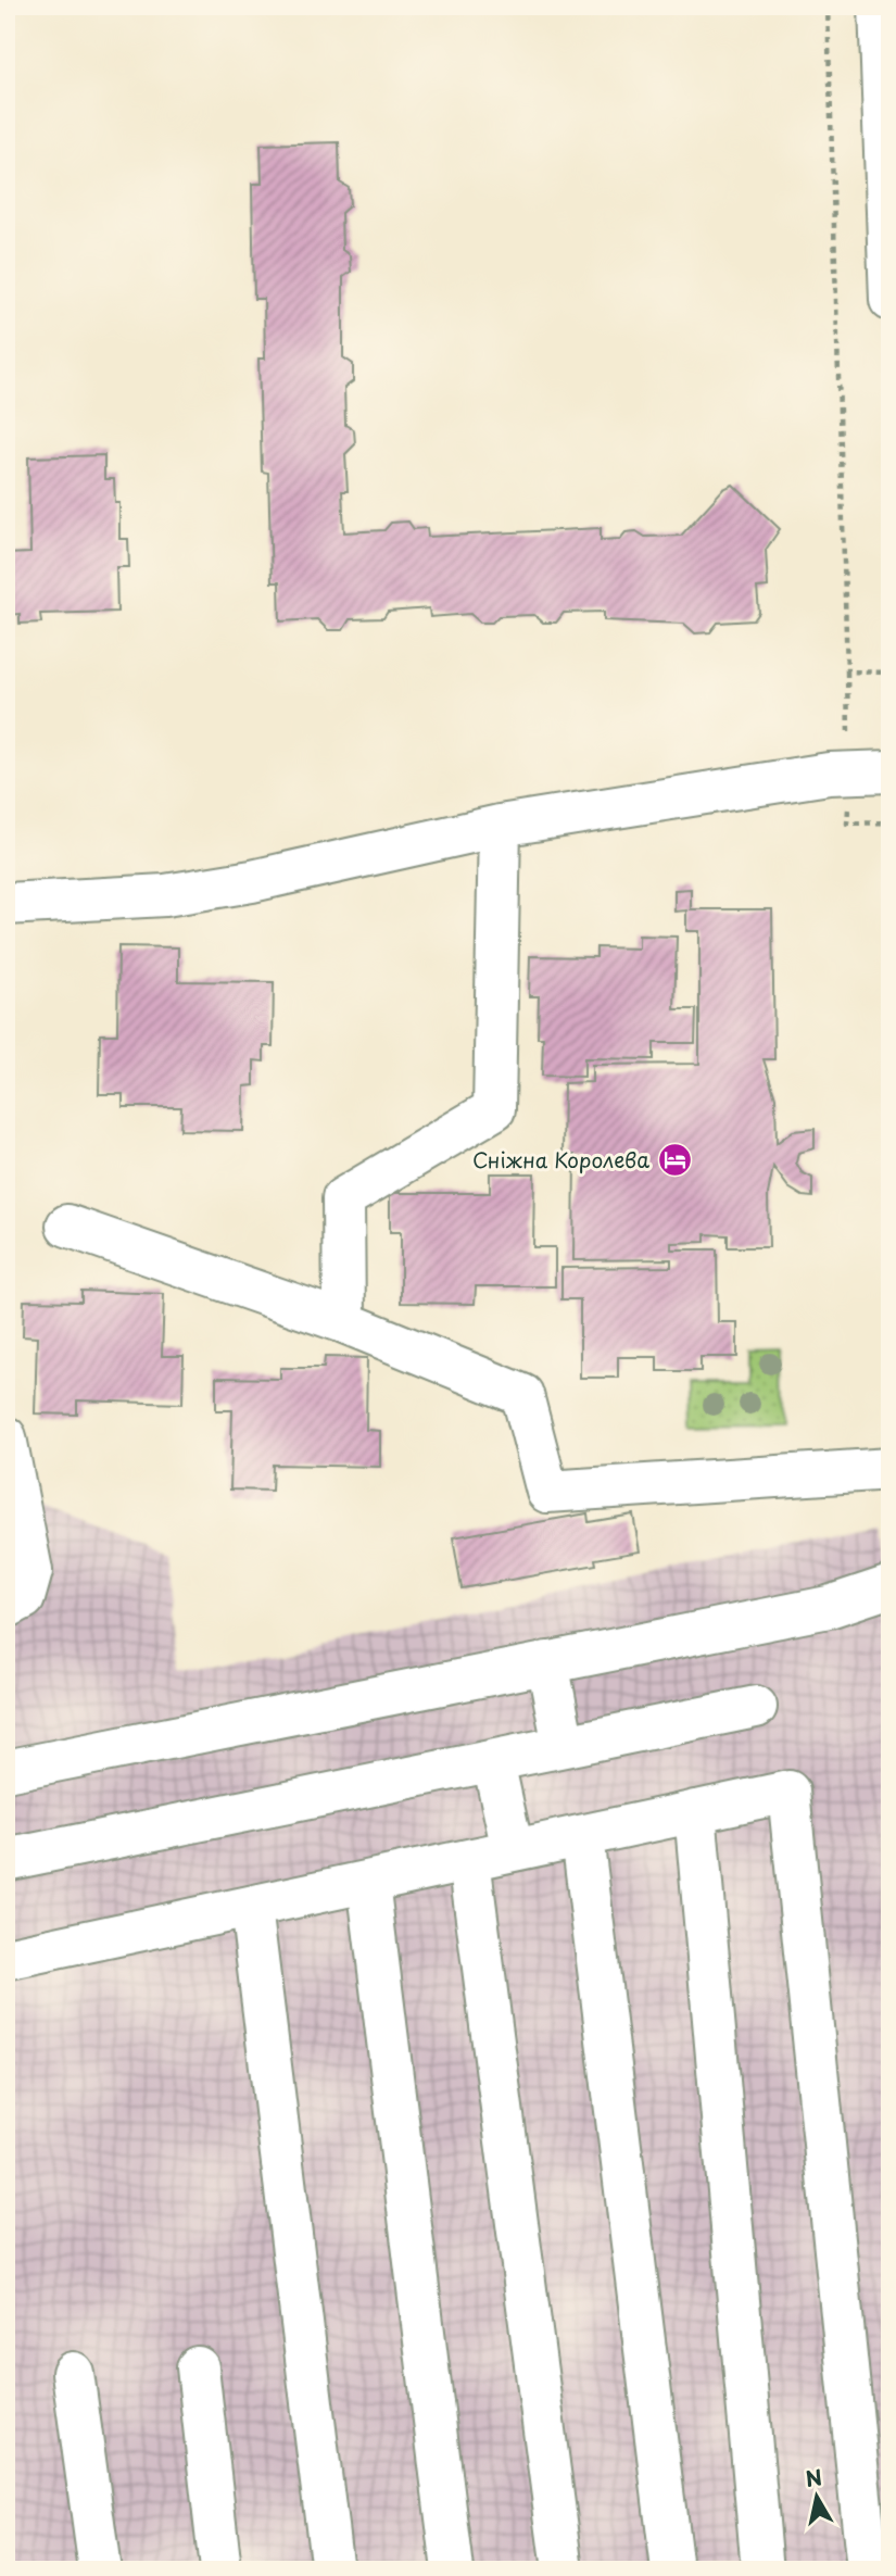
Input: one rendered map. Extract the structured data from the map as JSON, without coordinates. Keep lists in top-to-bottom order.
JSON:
{
  "places": {
    "hotel": ["Сніжна Королева"]
  },
  "north": "top"
}
